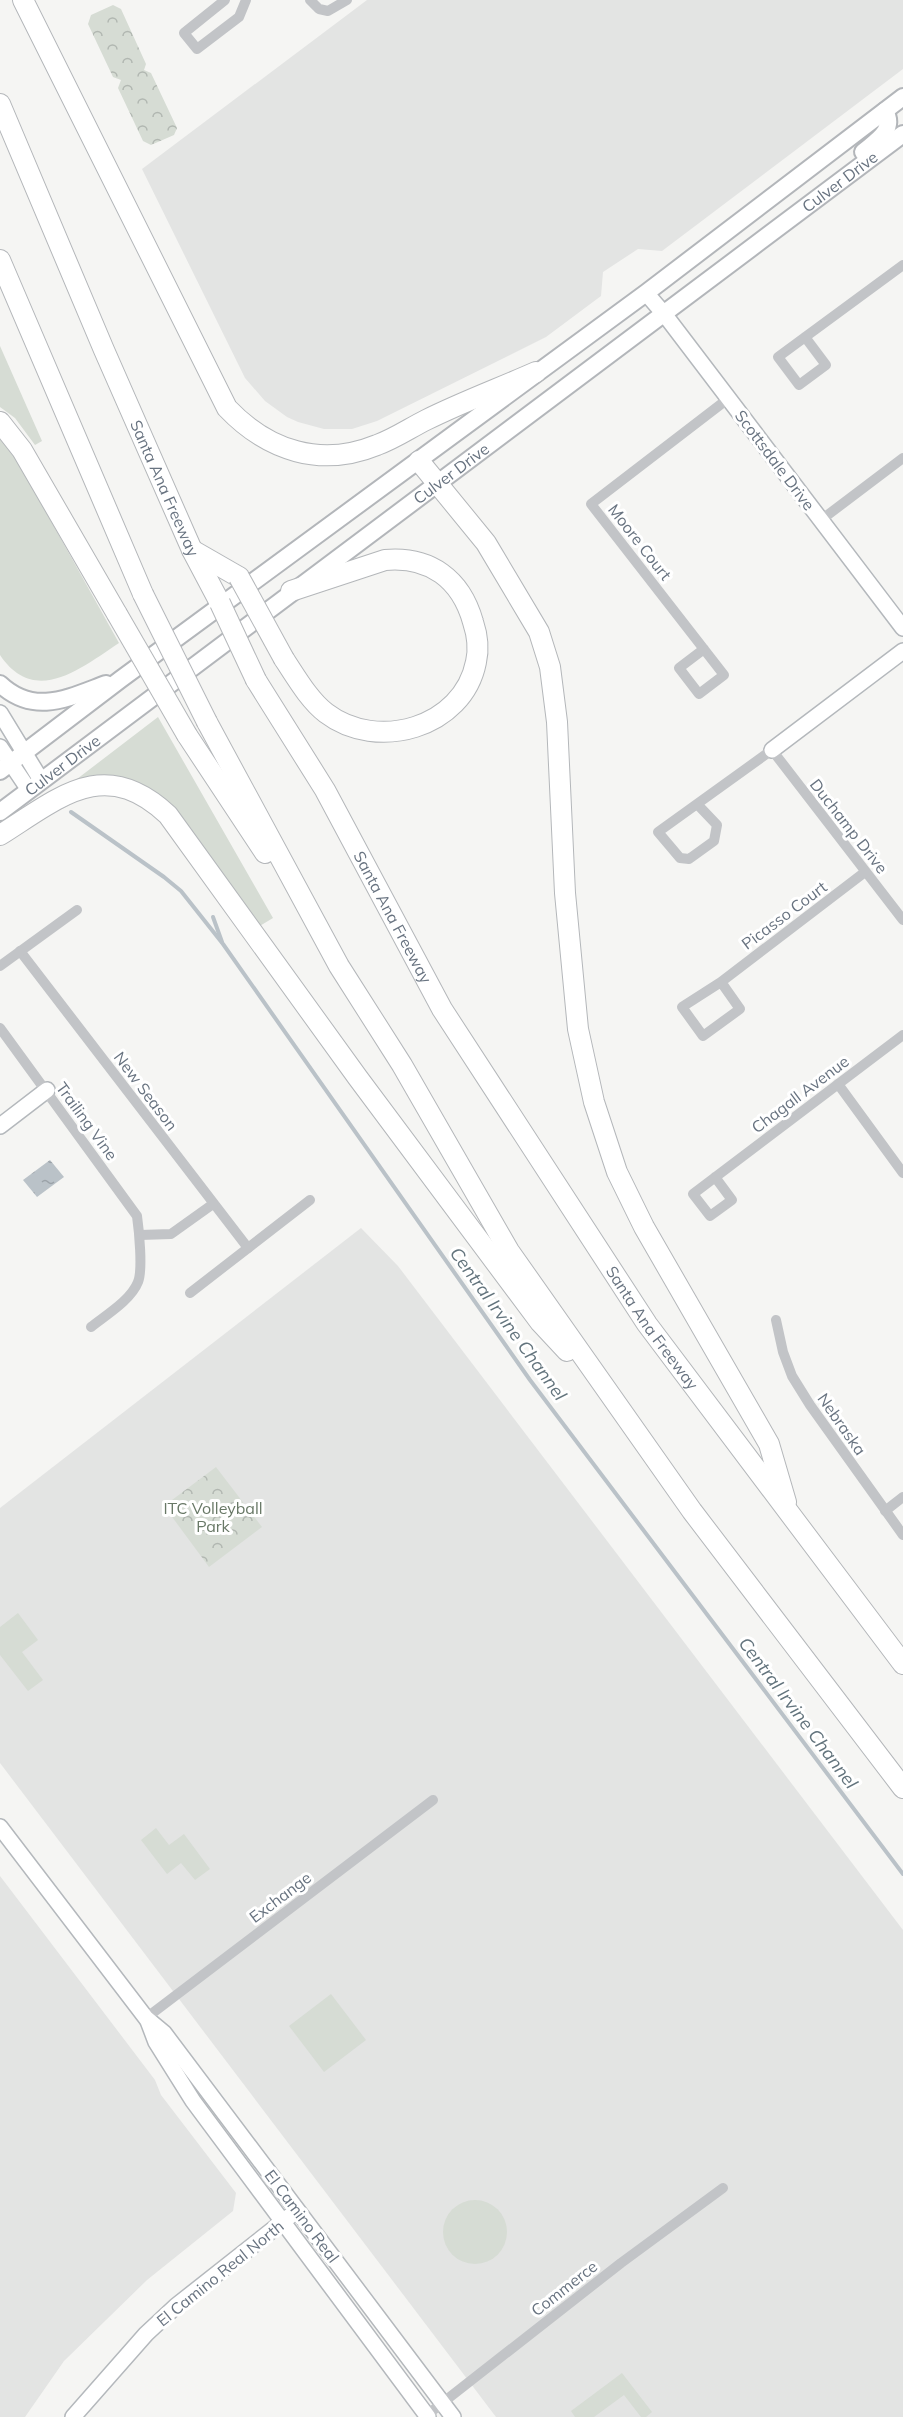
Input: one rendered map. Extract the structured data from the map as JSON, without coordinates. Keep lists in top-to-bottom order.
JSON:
{
  "streets": {
    "highway": ["Santa Ana Freeway"],
    "main road": ["Culver Drive"],
    "street": [
      "Scottsdale Drive",
      "Moore Court",
      "Duchamp Drive",
      "Picasso Court",
      "New Season",
      "Chagall Avenue",
      "Trailing Vine",
      "Nebraska",
      "Exchange",
      "El Camino Real",
      "El Camino Real North",
      "Commerce"
    ]
  },
  "crossings": [
    ["Culver Drive", "Scottsdale Drive"],
    ["Scottsdale Drive", "Moore Court"],
    ["Duchamp Drive", "Picasso Court"],
    ["Exchange", "El Camino Real"],
    ["El Camino Real", "El Camino Real North"],
    ["El Camino Real", "Commerce"]
  ],
  "water": ["Central Irvine Channel"],
  "parks": ["ITC Volleyball Park"]
}
